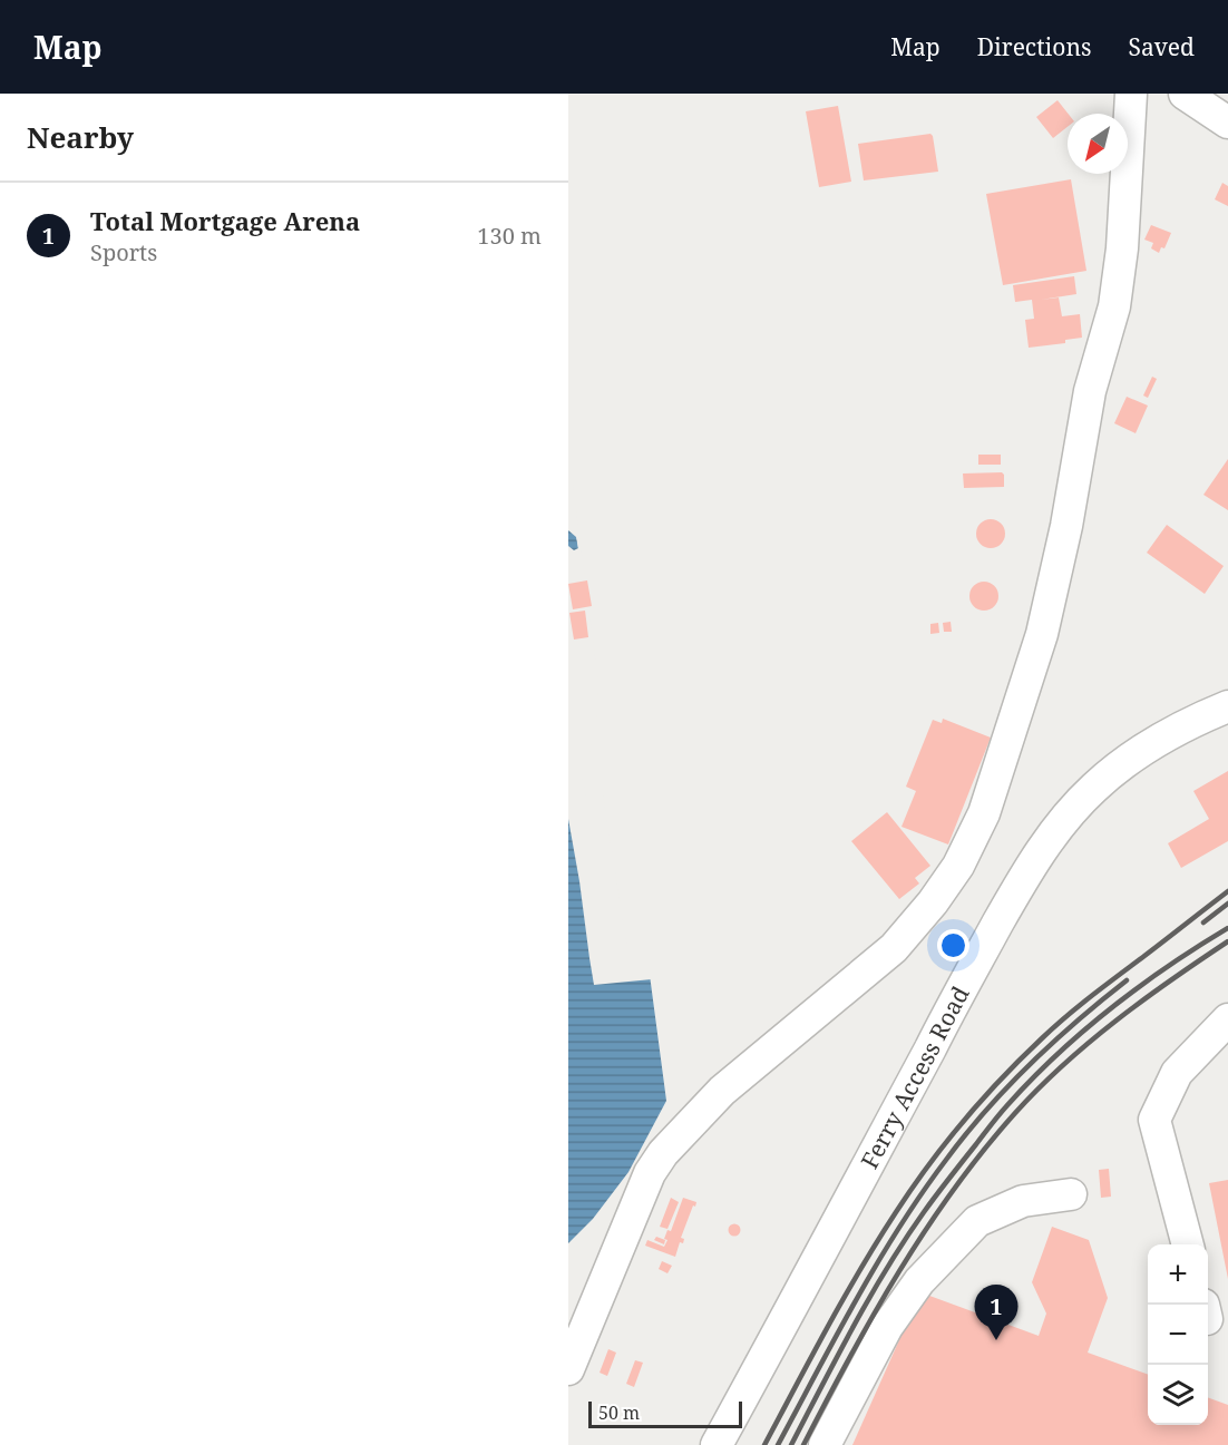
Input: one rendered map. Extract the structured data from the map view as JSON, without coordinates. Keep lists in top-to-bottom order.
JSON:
{
  "streets": {
    "street": ["Ferry Access Road"]
  },
  "scale_bar": "50 m",
  "north": "bottom left",
  "page": {
    "header": "Map",
    "nav": ["Map", "Directions", "Saved"],
    "heading": "Nearby",
    "list": [
      {
        "mark": "1",
        "name": "Total Mortgage Arena",
        "note": "Sports",
        "value": "130 m"
      }
    ],
    "map_buttons": ["+", "−"],
    "pins": "1",
    "scale": "50 m"
  }
}
